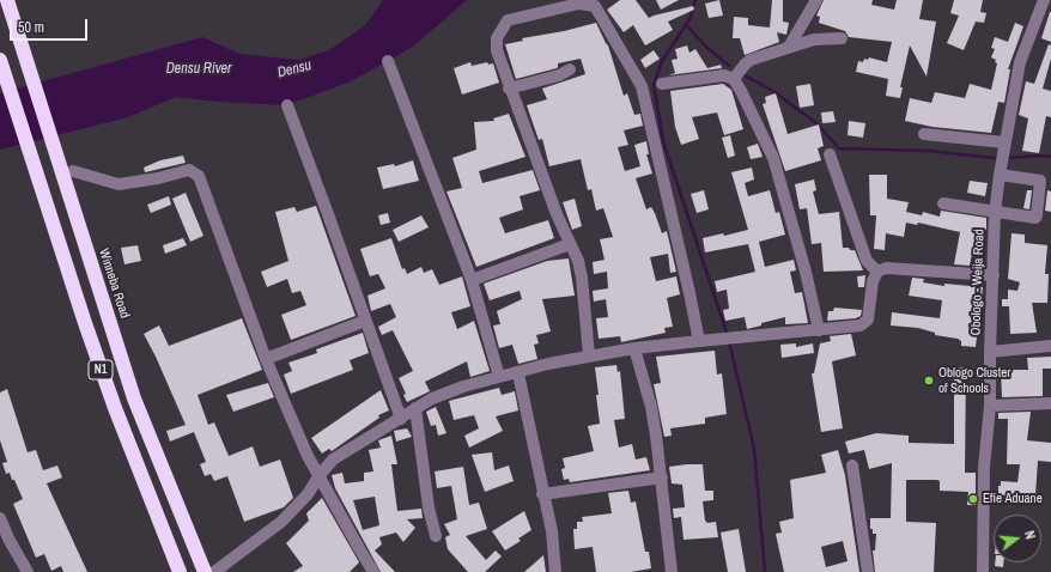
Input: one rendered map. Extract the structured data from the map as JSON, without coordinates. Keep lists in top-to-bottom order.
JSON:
{
  "streets": {
    "highway": ["Winneba Road", "N1"],
    "street": ["Obologo - Weija Road"]
  },
  "water": ["Densu River", "Densu"],
  "places": ["Oblogo Cluster of Schools", "Efie Aduane"],
  "scale_bar": "50 m",
  "north": "right"
}
